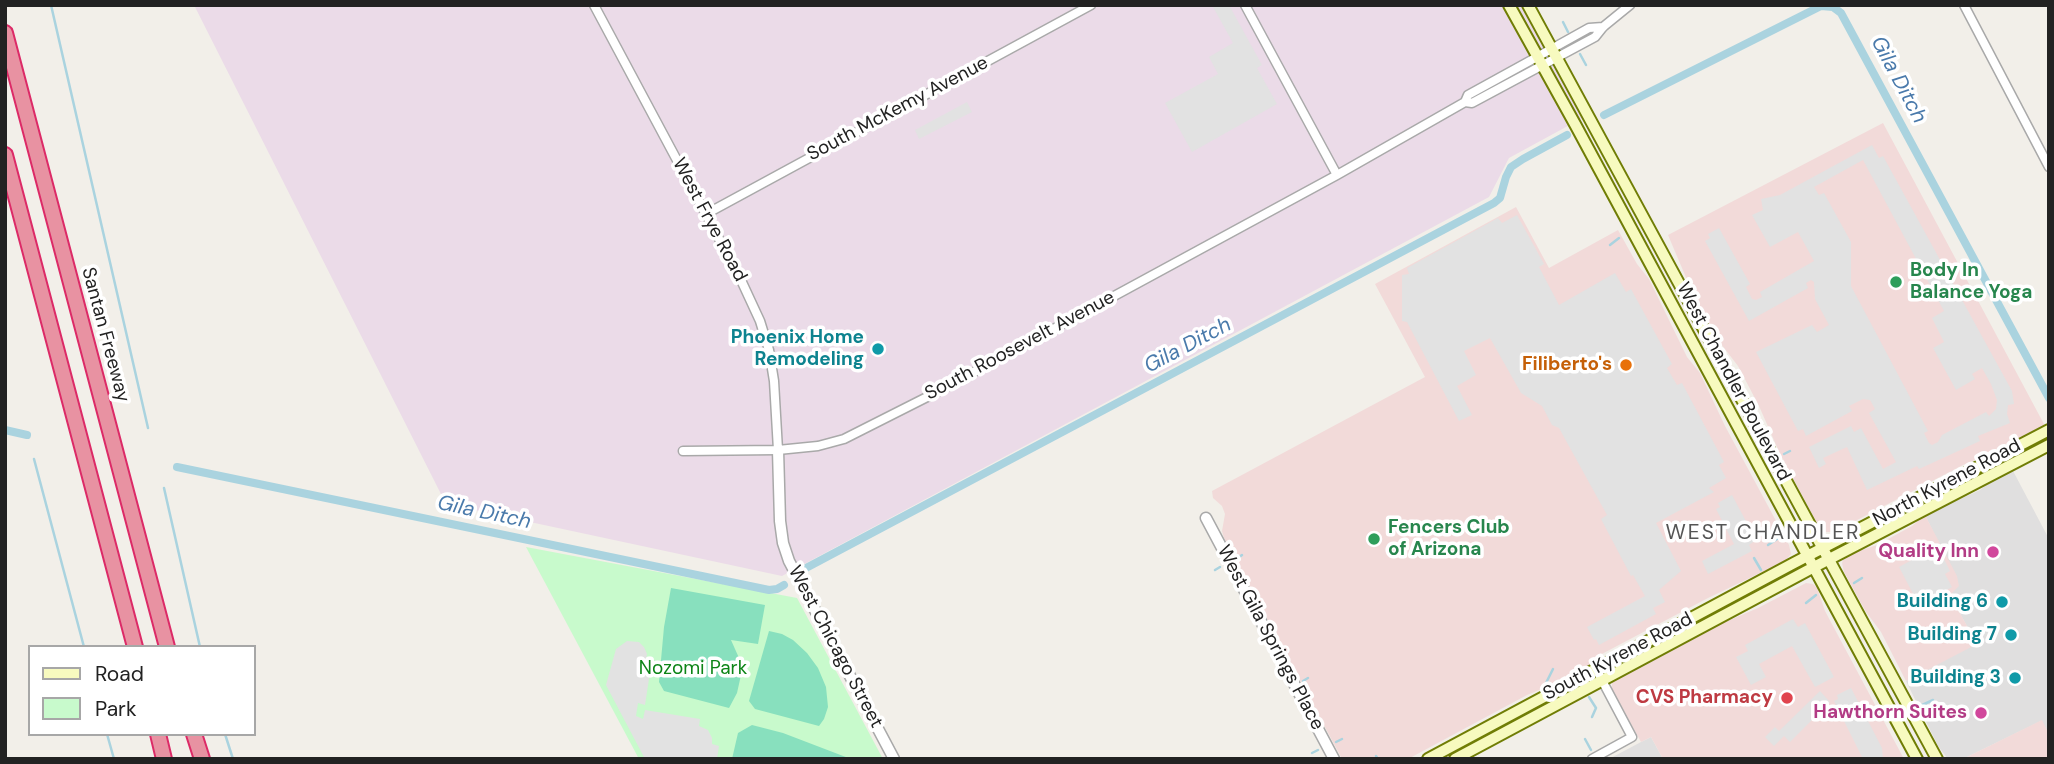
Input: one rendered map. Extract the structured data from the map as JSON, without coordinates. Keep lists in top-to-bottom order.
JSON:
{
  "streets": {
    "highway": ["Santan Freeway"],
    "main road": ["West Chandler Boulevard", "North Kyrene Road", "South Kyrene Road"],
    "street": [
      "South McKemy Avenue",
      "West Frye Road",
      "South Roosevelt Avenue",
      "West Gila Springs Place",
      "West Chicago Street"
    ]
  },
  "crossings": [
    ["South McKemy Avenue", "West Frye Road"],
    ["West Frye Road", "South Roosevelt Avenue"],
    ["West Frye Road", "West Chicago Street"],
    ["South Roosevelt Avenue", "West Chandler Boulevard"],
    ["South Roosevelt Avenue", "West Chicago Street"],
    ["West Chandler Boulevard", "North Kyrene Road"],
    ["West Chandler Boulevard", "South Kyrene Road"],
    ["North Kyrene Road", "South Kyrene Road"]
  ],
  "districts": ["WEST CHANDLER"],
  "water": ["Gila Ditch"],
  "parks": ["Nozomi Park"],
  "places": [
    "Body In Balance Yoga",
    "Phoenix Home Remodeling",
    "Filiberto's",
    "Fencers Club of Arizona",
    "Quality Inn",
    "Building 6",
    "Building 7",
    "Building 3",
    "CVS Pharmacy",
    "Hawthorn Suites"
  ],
  "legend": ["Road", "Park"]
}
